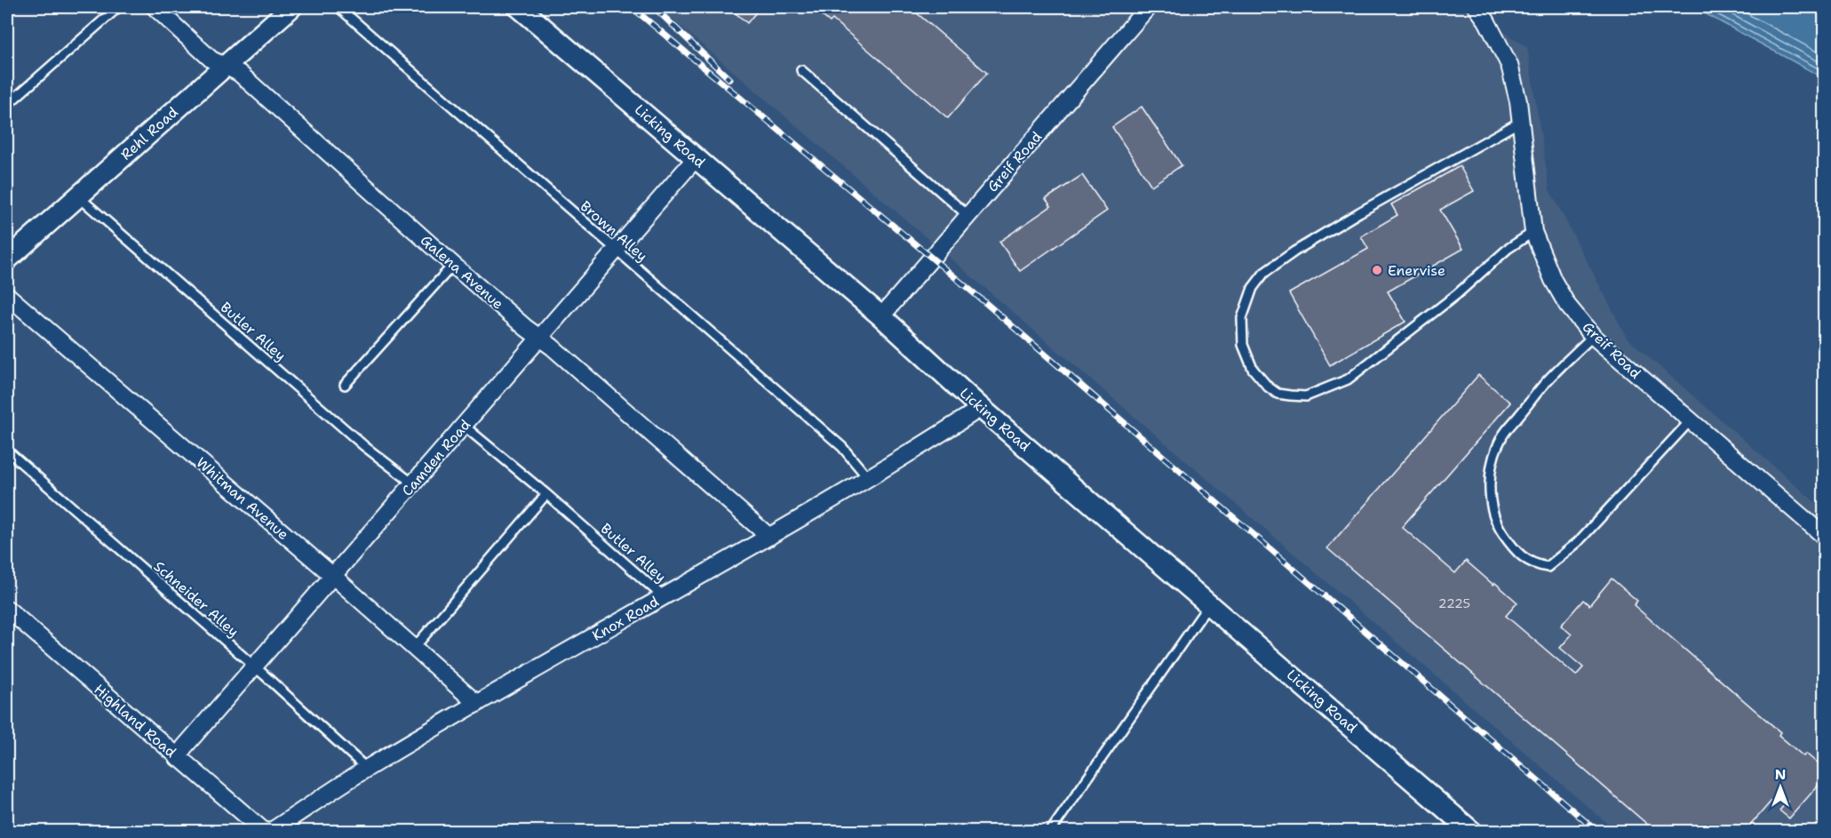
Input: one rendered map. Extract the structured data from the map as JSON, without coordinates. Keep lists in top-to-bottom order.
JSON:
{
  "streets": {
    "street": [
      "Rehl Road",
      "Licking Road",
      "Greif Road",
      "Galena Avenue",
      "Camden Road",
      "Whitman Avenue",
      "Knox Road",
      "Highland Road"
    ],
    "lane": ["Brown Alley", "Butler Alley", "Schneider Alley"]
  },
  "crossings": [
    ["Rehl Road", "Galena Avenue"],
    ["Rehl Road", "Butler Alley"],
    ["Licking Road", "Greif Road"],
    ["Licking Road", "Camden Road"],
    ["Licking Road", "Knox Road"],
    ["Brown Alley", "Camden Road"],
    ["Brown Alley", "Knox Road"],
    ["Galena Avenue", "Camden Road"],
    ["Galena Avenue", "Knox Road"],
    ["Butler Alley", "Camden Road"],
    ["Butler Alley", "Knox Road"],
    ["Camden Road", "Whitman Avenue"],
    ["Camden Road", "Schneider Alley"],
    ["Camden Road", "Highland Road"],
    ["Whitman Avenue", "Knox Road"],
    ["Schneider Alley", "Knox Road"]
  ],
  "places": ["Enervise"],
  "house_numbers": ["2225"],
  "north": "top"
}
